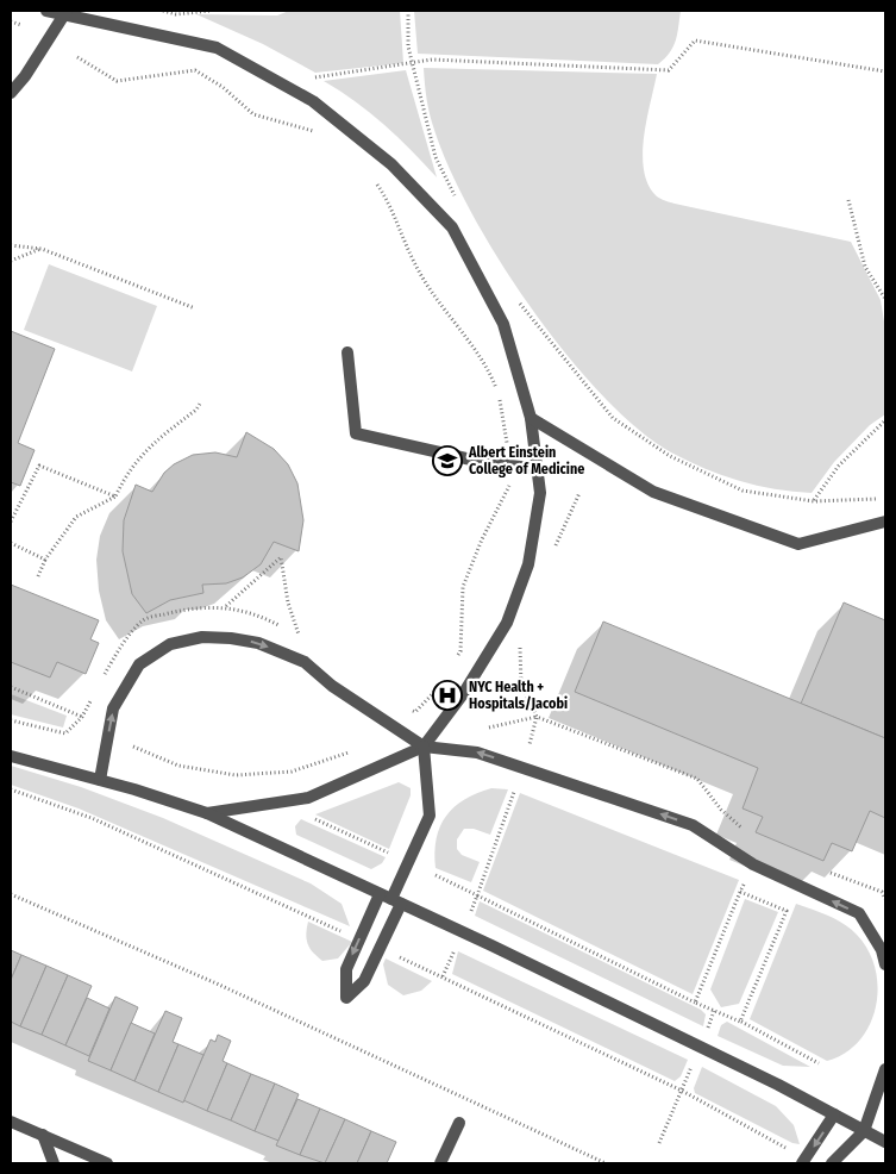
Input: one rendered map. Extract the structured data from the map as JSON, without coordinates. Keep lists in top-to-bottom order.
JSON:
{
  "places": {
    "school or university": ["Albert Einstein College of Medicine"],
    "hospital": ["NYC Health + Hospitals/Jacobi"]
  }
}
